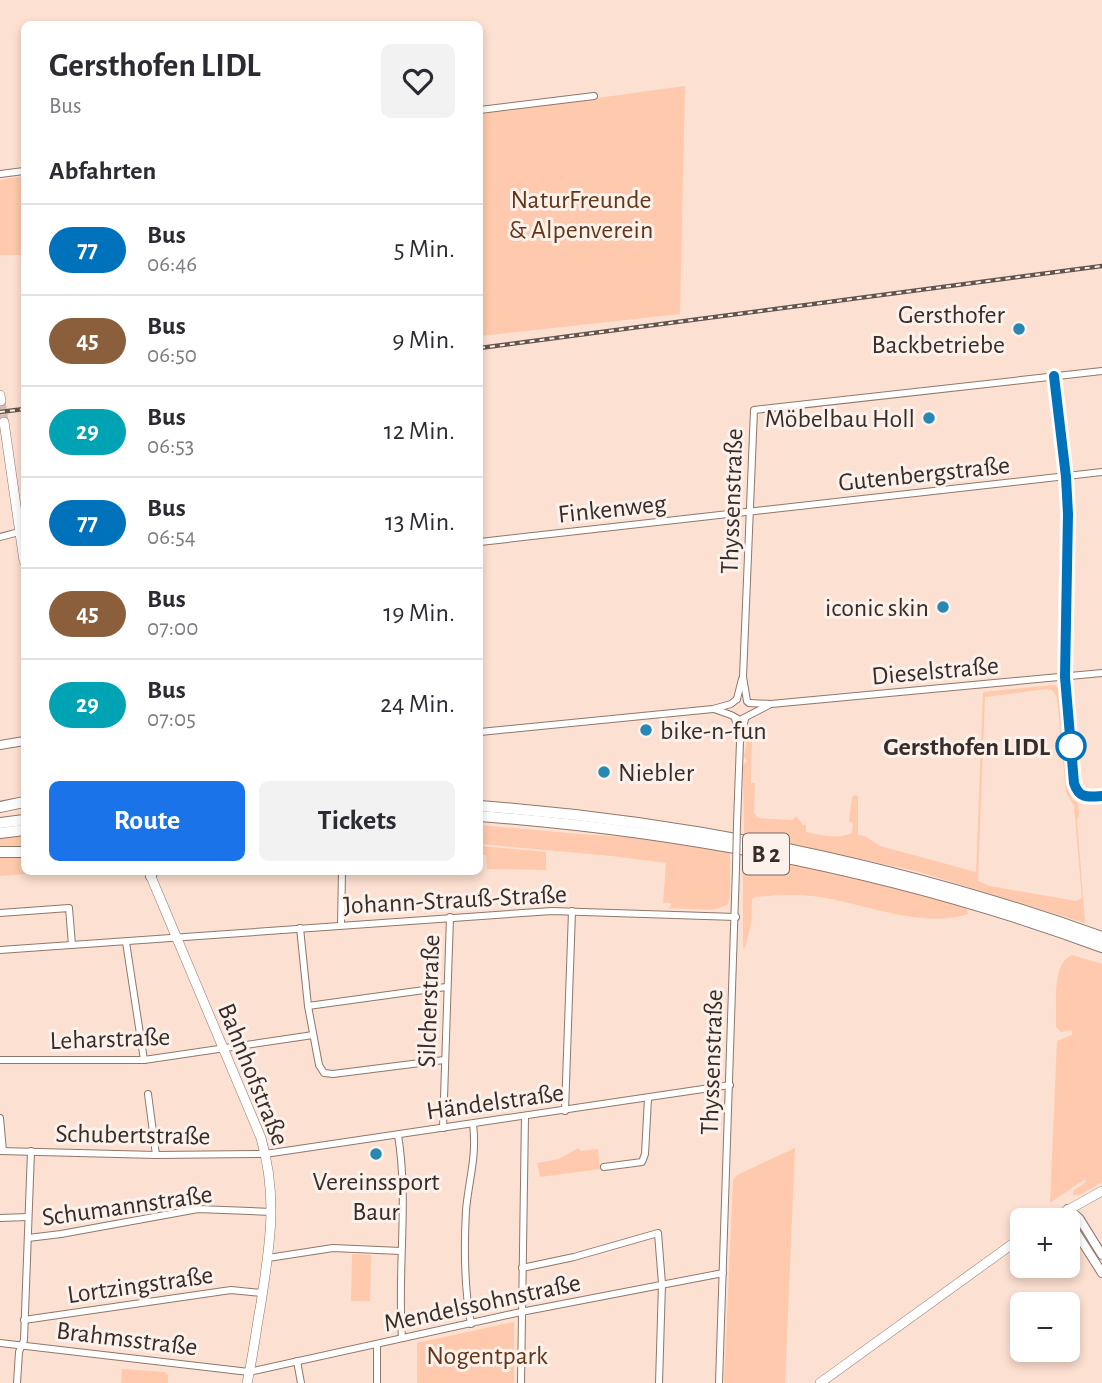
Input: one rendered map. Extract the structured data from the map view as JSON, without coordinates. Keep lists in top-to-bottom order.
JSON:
{
  "streets": {
    "highway": ["B 2"],
    "main road": ["Bahnhofstraße"],
    "street": [
      "Gutenbergstraße",
      "Thyssenstraße",
      "Finkenweg",
      "Dieselstraße",
      "Johann-Strauß-Straße",
      "Silcherstraße",
      "Leharstraße",
      "Händelstraße",
      "Schubertstraße",
      "Schumannstraße",
      "Lortzingstraße",
      "Mendelssohnstraße",
      "Brahmsstraße"
    ]
  },
  "crossings": [
    ["Gutenbergstraße", "Thyssenstraße"],
    ["Gutenbergstraße", "Finkenweg"],
    ["Thyssenstraße", "Finkenweg"],
    ["Thyssenstraße", "Dieselstraße"],
    ["Thyssenstraße", "Johann-Strauß-Straße"],
    ["Thyssenstraße", "Händelstraße"],
    ["Thyssenstraße", "Mendelssohnstraße"],
    ["Johann-Strauß-Straße", "Silcherstraße"],
    ["Johann-Strauß-Straße", "Bahnhofstraße"],
    ["Silcherstraße", "Händelstraße"],
    ["Leharstraße", "Bahnhofstraße"],
    ["Bahnhofstraße", "Händelstraße"],
    ["Bahnhofstraße", "Schubertstraße"],
    ["Bahnhofstraße", "Schumannstraße"],
    ["Bahnhofstraße", "Lortzingstraße"],
    ["Bahnhofstraße", "Mendelssohnstraße"],
    ["Bahnhofstraße", "Brahmsstraße"],
    ["Händelstraße", "Schubertstraße"],
    ["Mendelssohnstraße", "Brahmsstraße"]
  ],
  "parks": ["NaturFreunde & Alpenverein", "Nogentpark"],
  "places": [
    "Gersthofer Backbetriebe",
    "Möbelbau Holl",
    "iconic skin",
    "bike-n-fun",
    "Gersthofen LIDL",
    "Niebler",
    "Vereinssport Baur"
  ],
  "lines": ["bus line 77"],
  "page": {
    "heading": [
      ["Gersthofen LIDL", "Bus"],
      "Abfahrten"
    ],
    "list": [
      {
        "mark": "77",
        "name": "Bus",
        "note": "06:46",
        "value": "5 Min."
      },
      {
        "mark": "45",
        "name": "Bus",
        "note": "06:50",
        "value": "9 Min."
      },
      {
        "mark": "29",
        "name": "Bus",
        "note": "06:53",
        "value": "12 Min."
      },
      {
        "mark": "77",
        "name": "Bus",
        "note": "06:54",
        "value": "13 Min."
      },
      {
        "mark": "45",
        "name": "Bus",
        "note": "07:00",
        "value": "19 Min."
      },
      {
        "mark": "29",
        "name": "Bus",
        "note": "07:05",
        "value": "24 Min."
      }
    ],
    "buttons": ["Route", "Tickets"],
    "map_buttons": ["+", "−"]
  }
}
